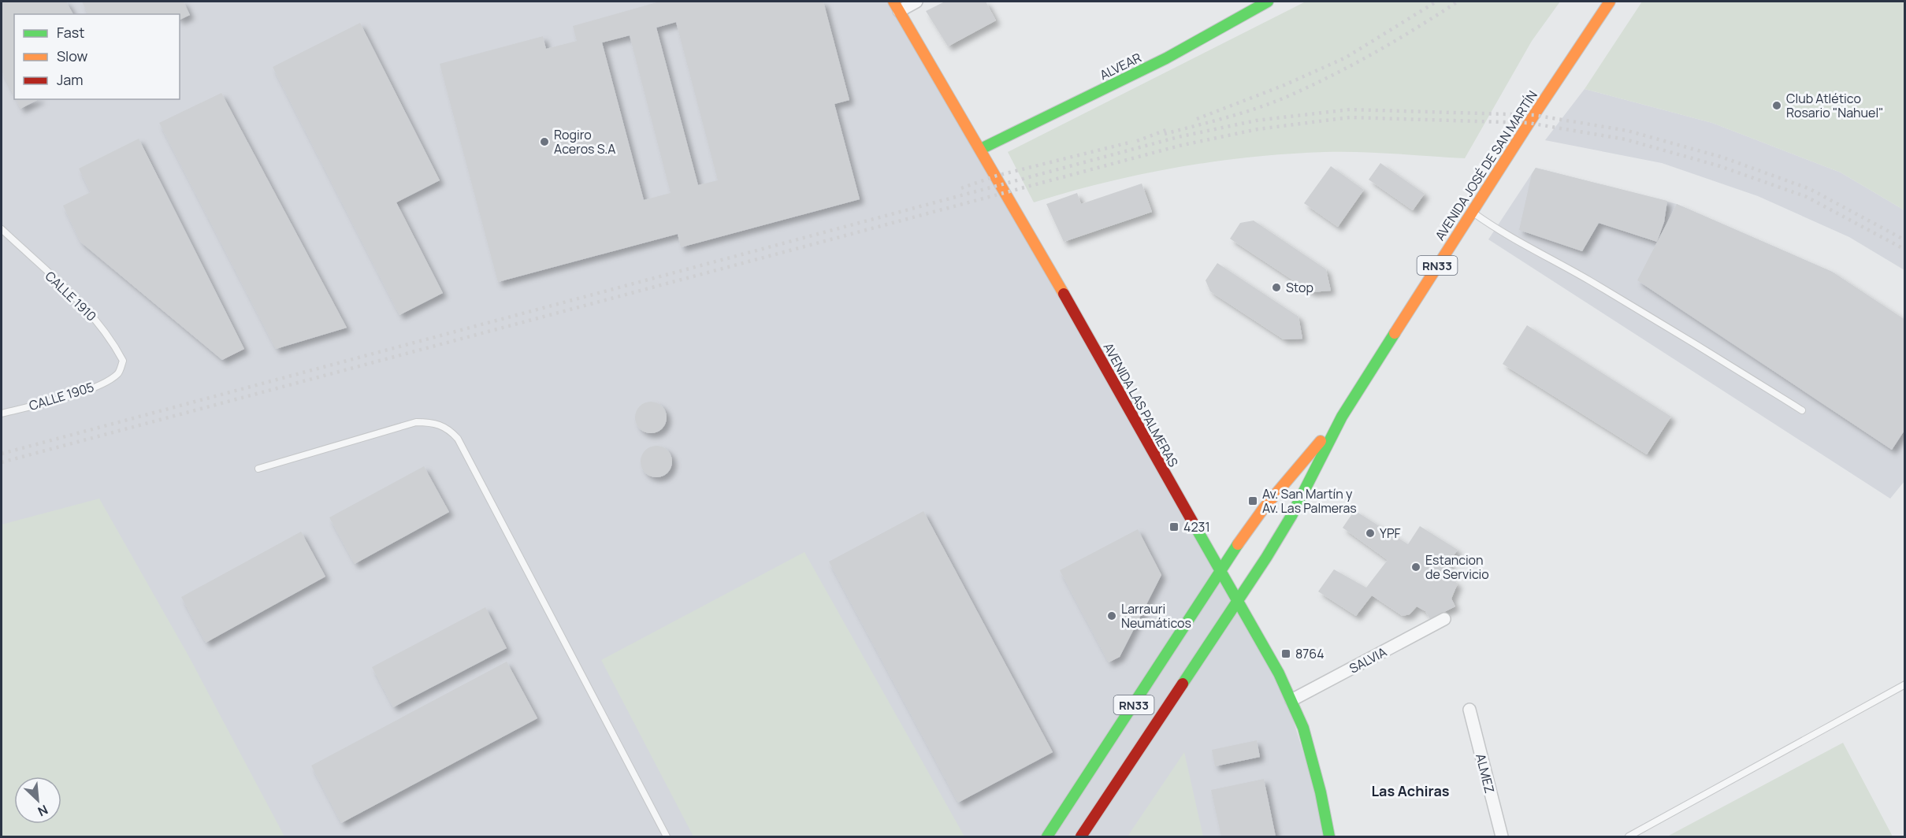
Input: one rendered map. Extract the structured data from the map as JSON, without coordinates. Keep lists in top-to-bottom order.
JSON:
{
  "streets": {
    "main road": [
      "ALVEAR",
      "AVENIDA JOSÉ DE SAN MARTÍN",
      "RN33",
      "AVENIDA LAS PALMERAS"
    ],
    "street": ["SALVIA", "ALMEZ"],
    "lane": ["CALLE 1910", "CALLE 1905"]
  },
  "crossings": [
    ["ALVEAR", "AVENIDA LAS PALMERAS"],
    ["AVENIDA JOSÉ DE SAN MARTÍN", "RN33"],
    ["AVENIDA JOSÉ DE SAN MARTÍN", "AVENIDA LAS PALMERAS"],
    ["RN33", "AVENIDA LAS PALMERAS"],
    ["CALLE 1910", "CALLE 1905"],
    ["AVENIDA LAS PALMERAS", "SALVIA"]
  ],
  "districts": ["Las Achiras"],
  "places": {
    "other": [
      "Club Atlético Rosario \"Nahuel\"",
      "Rogiro Aceros S.A",
      "Stop",
      "YPF",
      "Estancion de Servicio",
      "Larrauri Neumáticos"
    ],
    "transit": ["Av. San Martín y Av. Las Palmeras", "4231", "8764"]
  },
  "legend": ["Fast", "Slow", "Jam"],
  "north": "bottom right"
}
